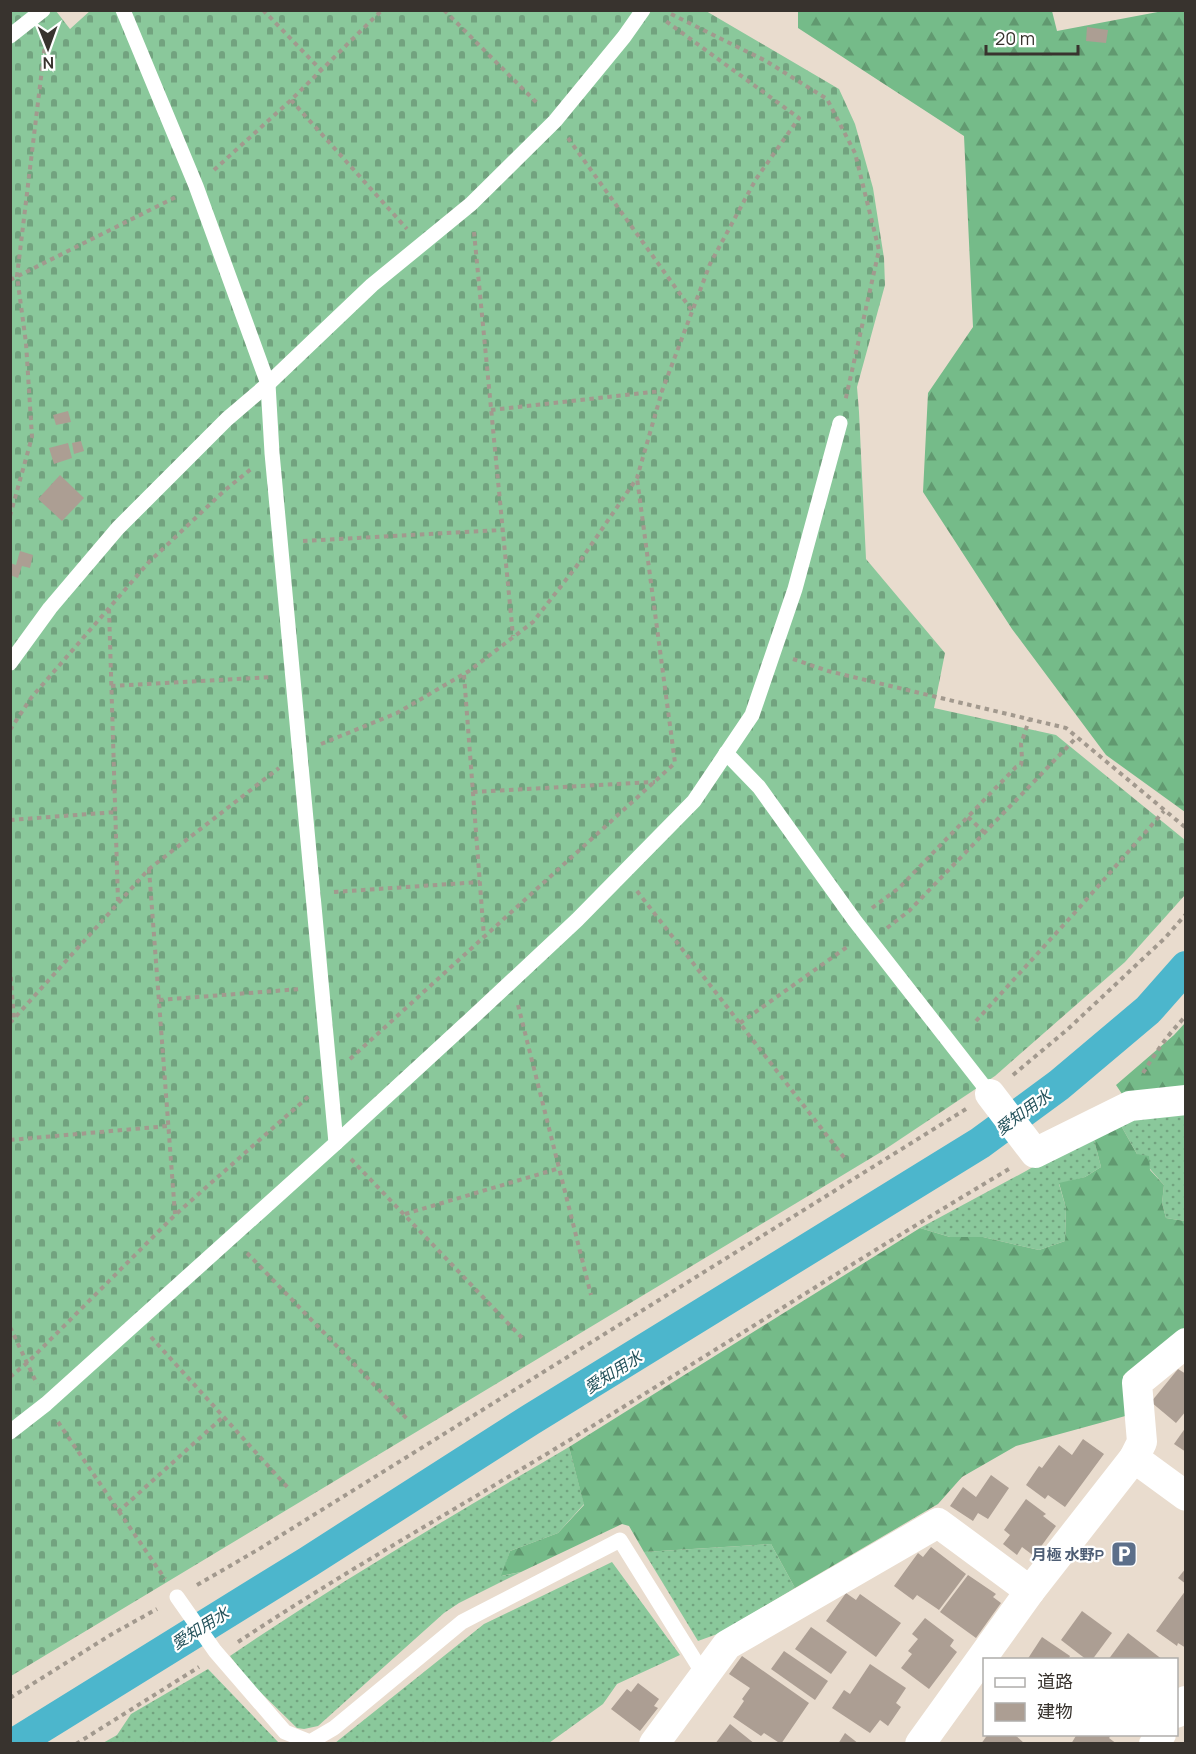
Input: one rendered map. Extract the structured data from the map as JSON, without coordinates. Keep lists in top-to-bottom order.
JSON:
{
  "water": ["愛知用水"],
  "places": {
    "parking": ["月極 水野P"]
  },
  "legend": ["道路", "建物"],
  "scale_bar": "20 m",
  "north": "bottom"
}
